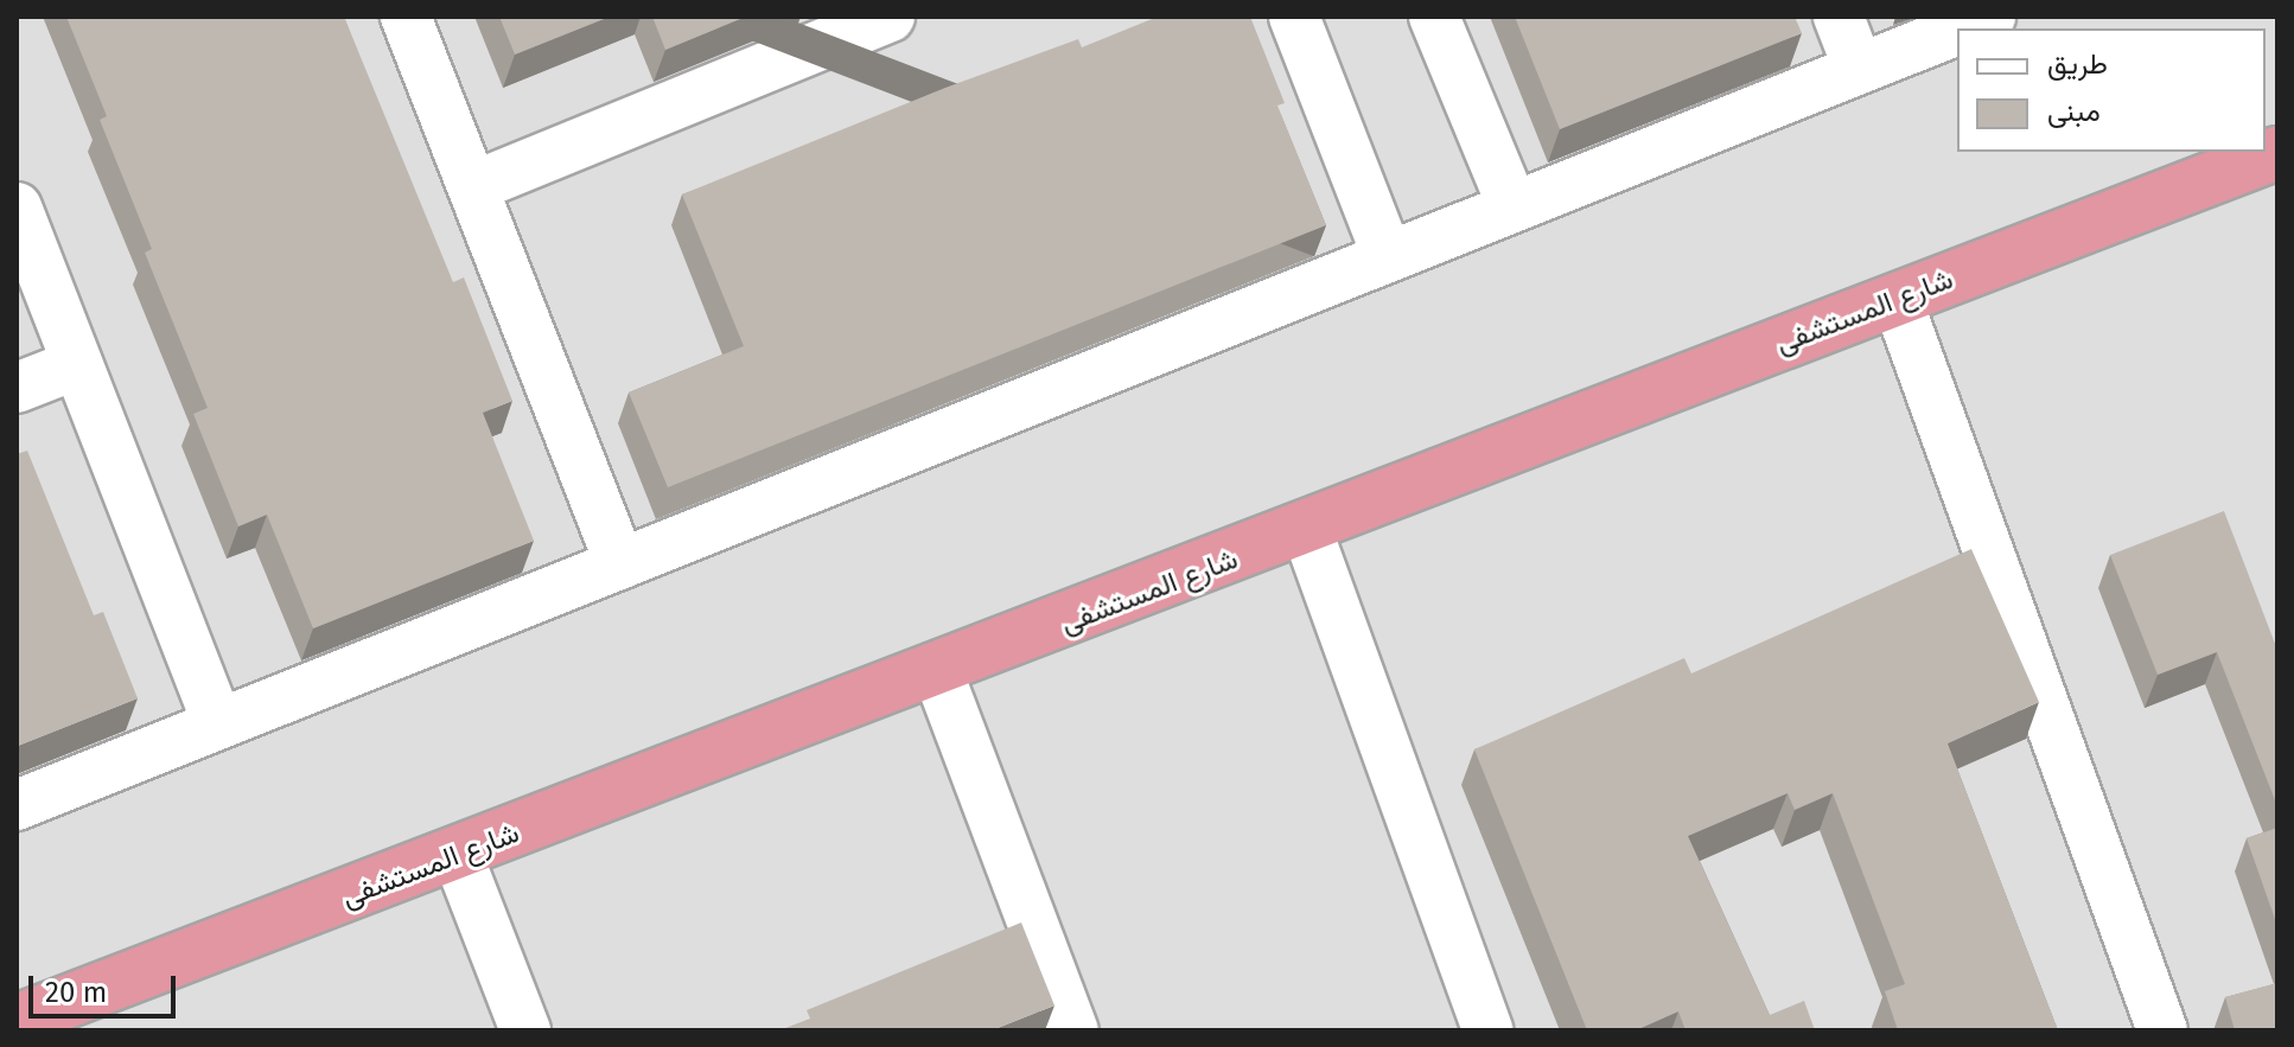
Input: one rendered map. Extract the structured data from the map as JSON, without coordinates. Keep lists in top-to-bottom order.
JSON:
{
  "streets": {
    "highway": ["شارع المستشفى"]
  },
  "legend": ["طريق", "مبنى"],
  "scale_bar": "20 m"
}
